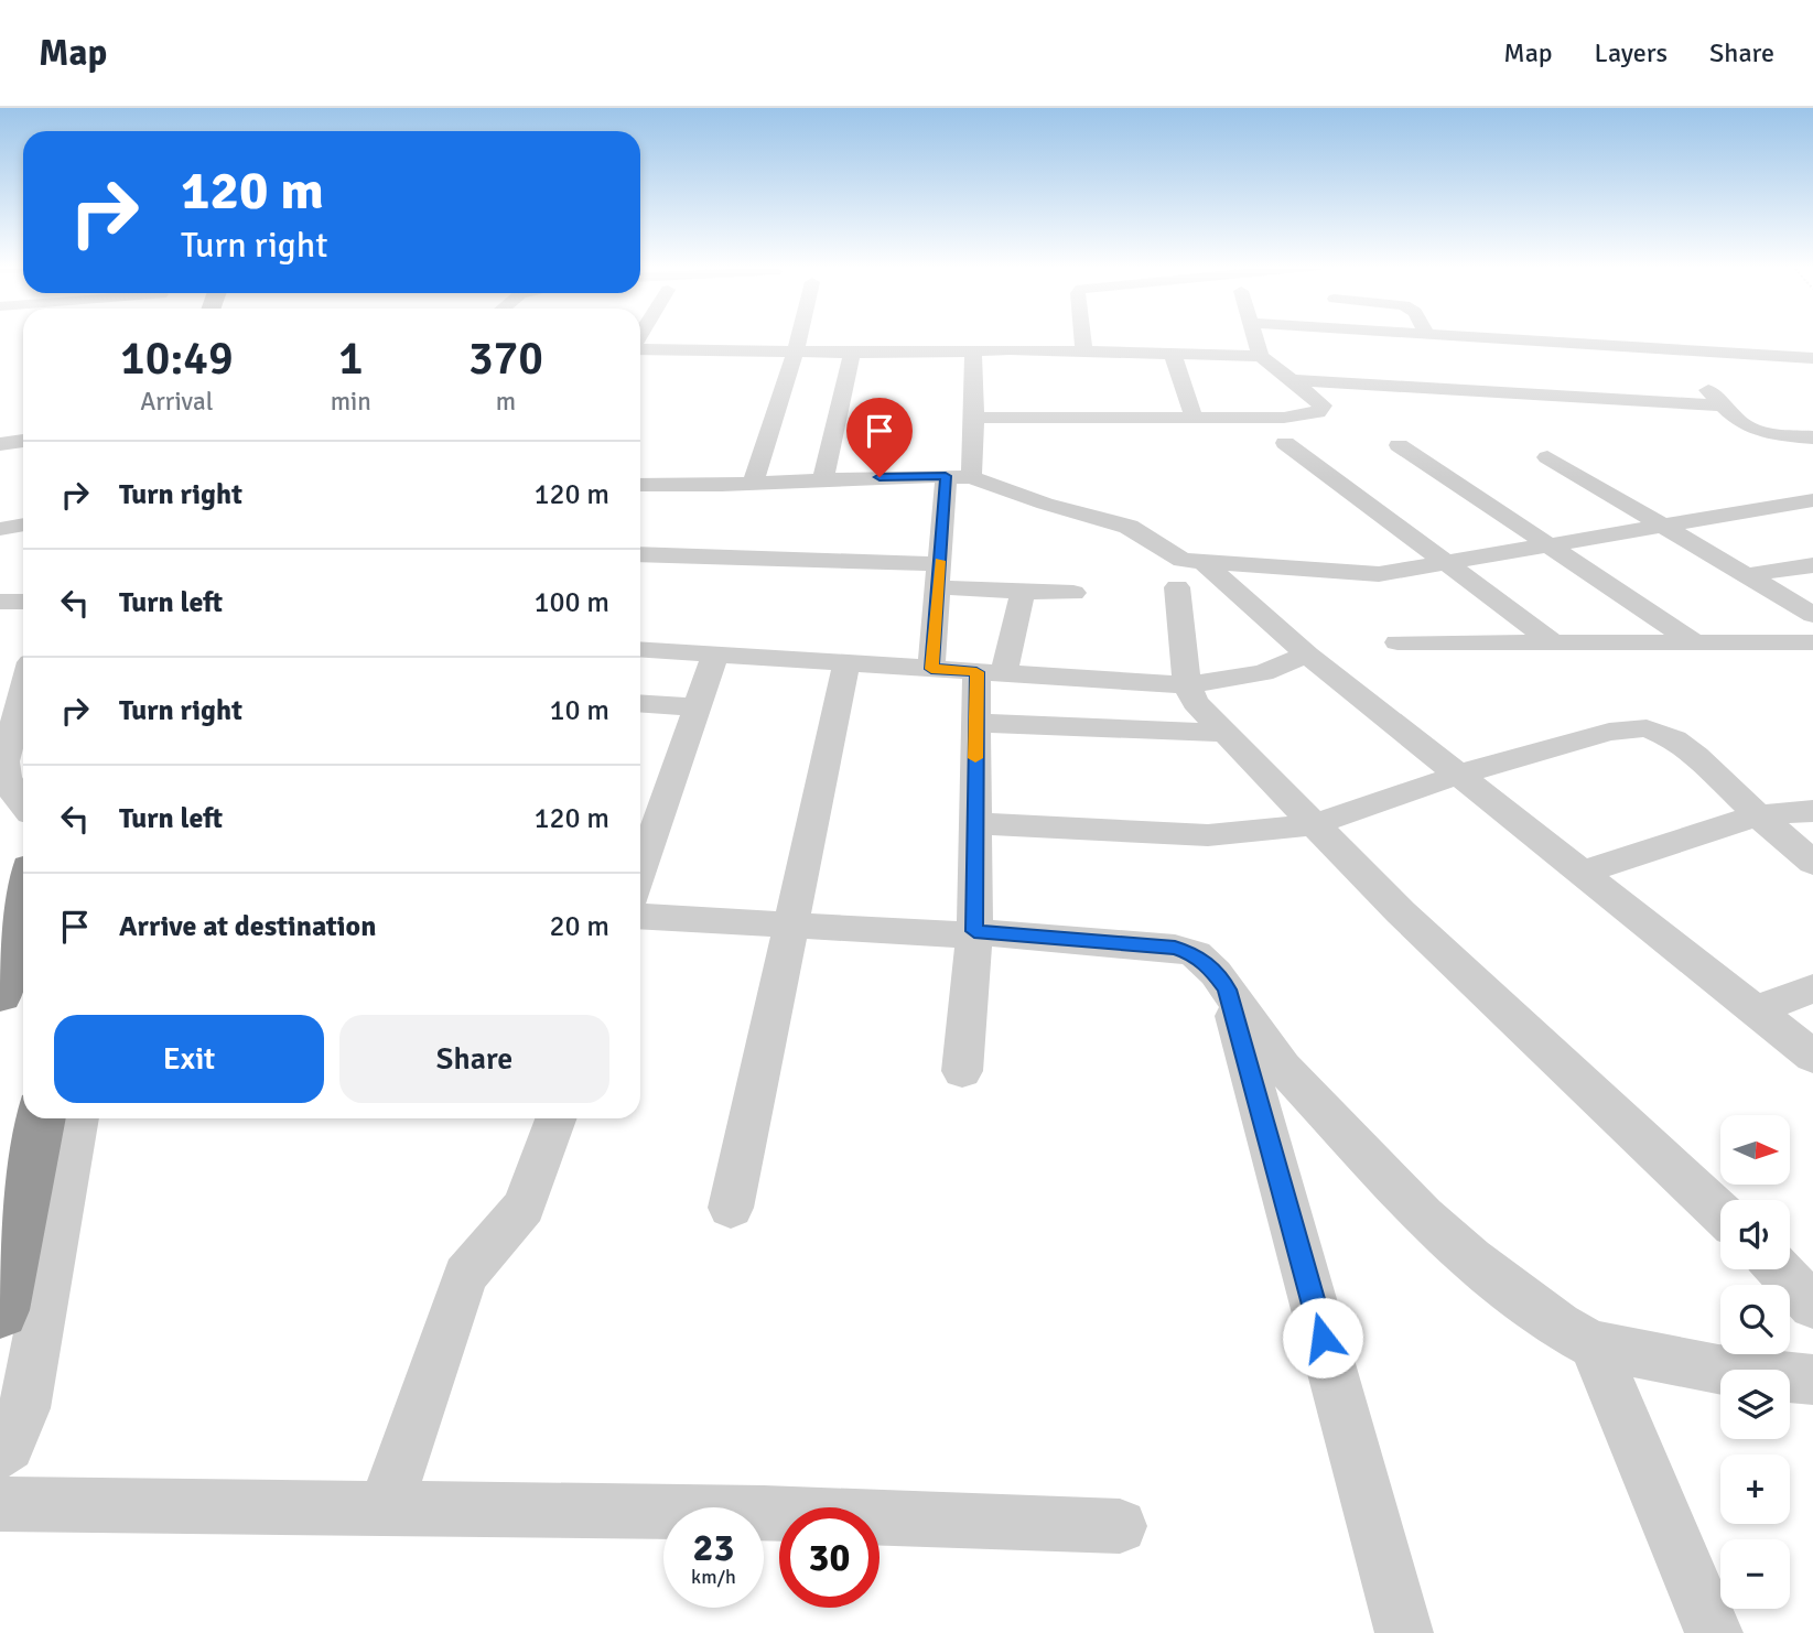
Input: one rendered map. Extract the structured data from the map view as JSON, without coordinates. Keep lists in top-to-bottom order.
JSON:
{
  "north": "right",
  "page": {
    "header": "Map",
    "nav": ["Map", "Layers", "Share"],
    "turn": ["120 m", "Turn right"],
    "eta": [
      "10:49",
      "Arrival",
      "1",
      "min",
      "370",
      "m"
    ],
    "list": [
      {
        "name": "Turn right",
        "value": "120 m"
      },
      {
        "name": "Turn left",
        "value": "100 m"
      },
      {
        "name": "Turn right",
        "value": "10 m"
      },
      {
        "name": "Turn left",
        "value": "120 m"
      },
      {
        "name": "Arrive at destination",
        "value": "20 m"
      }
    ],
    "buttons": ["Exit", "Share"],
    "map_buttons": ["+", "−"],
    "speed": "23 km/h",
    "limit": "30"
  }
}
